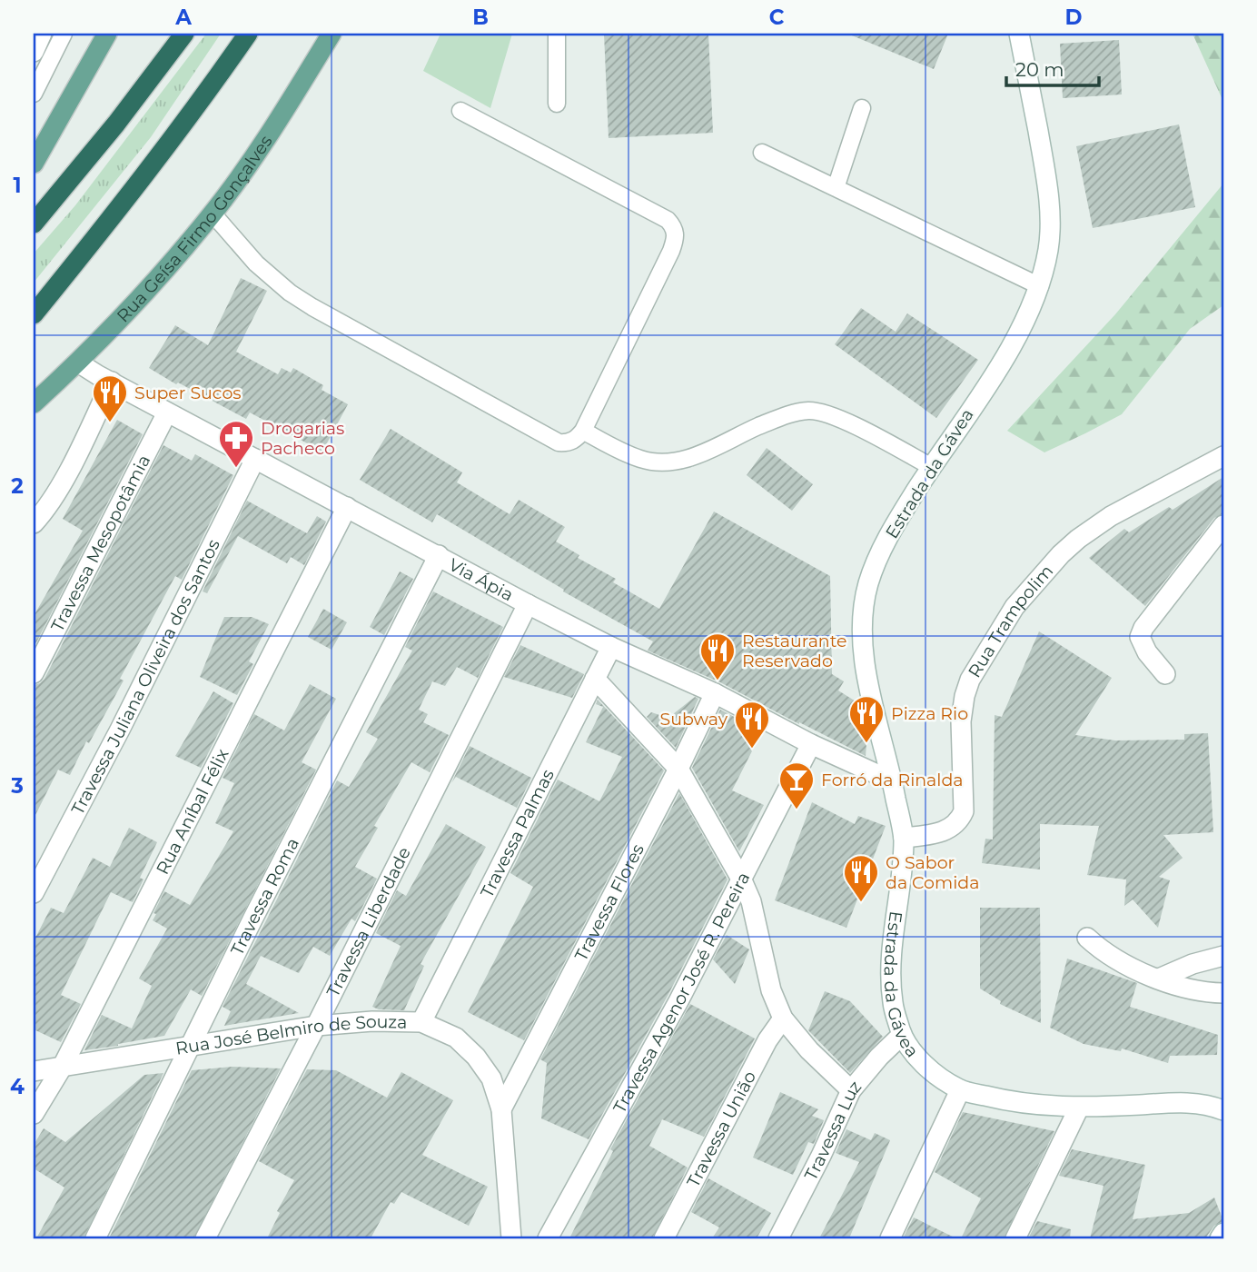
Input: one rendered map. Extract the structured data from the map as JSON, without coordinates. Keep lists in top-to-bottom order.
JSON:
{
  "streets": {
    "main road": ["Rua Geísa Firmo Gonçalves"],
    "street": [
      "Estrada da Gávea",
      "Travessa Mesopotâmia",
      "Via Ápia",
      "Rua Trampolim",
      "Travessa Juliana Oliveira dos Santos",
      "Rua Aníbal Félix",
      "Travessa Palmas",
      "Travessa Roma",
      "Travessa Flores",
      "Travessa Liberdade",
      "Travessa Agenor José R. Pereira",
      "Rua José Belmiro de Souza",
      "Travessa União",
      "Travessa Luz"
    ]
  },
  "crossings": [
    ["Rua Geísa Firmo Gonçalves", "Via Ápia"],
    ["Estrada da Gávea", "Via Ápia"],
    ["Estrada da Gávea", "Rua Trampolim"],
    ["Estrada da Gávea", "Travessa Luz"],
    ["Travessa Mesopotâmia", "Via Ápia"],
    ["Via Ápia", "Travessa Juliana Oliveira dos Santos"],
    ["Via Ápia", "Rua Aníbal Félix"],
    ["Via Ápia", "Travessa Palmas"],
    ["Via Ápia", "Travessa Roma"],
    ["Via Ápia", "Travessa Flores"],
    ["Via Ápia", "Travessa Liberdade"],
    ["Via Ápia", "Travessa Agenor José R. Pereira"],
    ["Rua Aníbal Félix", "Rua José Belmiro de Souza"],
    ["Travessa Palmas", "Rua José Belmiro de Souza"],
    ["Travessa Roma", "Rua José Belmiro de Souza"],
    ["Travessa Flores", "Rua José Belmiro de Souza"],
    ["Travessa Liberdade", "Rua José Belmiro de Souza"]
  ],
  "places": {
    "restaurant": [
      "Super Sucos",
      "Restaurante Reservado",
      "Pizza Rio",
      "Subway",
      "O Sabor da Comida"
    ],
    "pharmacy": ["Drogarias Pacheco"],
    "bar": ["Forró da Rinalda"]
  },
  "scale_bar": "20 m",
  "grid": {
    "columns": [
      "A",
      "B",
      "C",
      "D"
    ],
    "rows": [
      "1",
      "2",
      "3",
      "4"
    ]
  }
}
